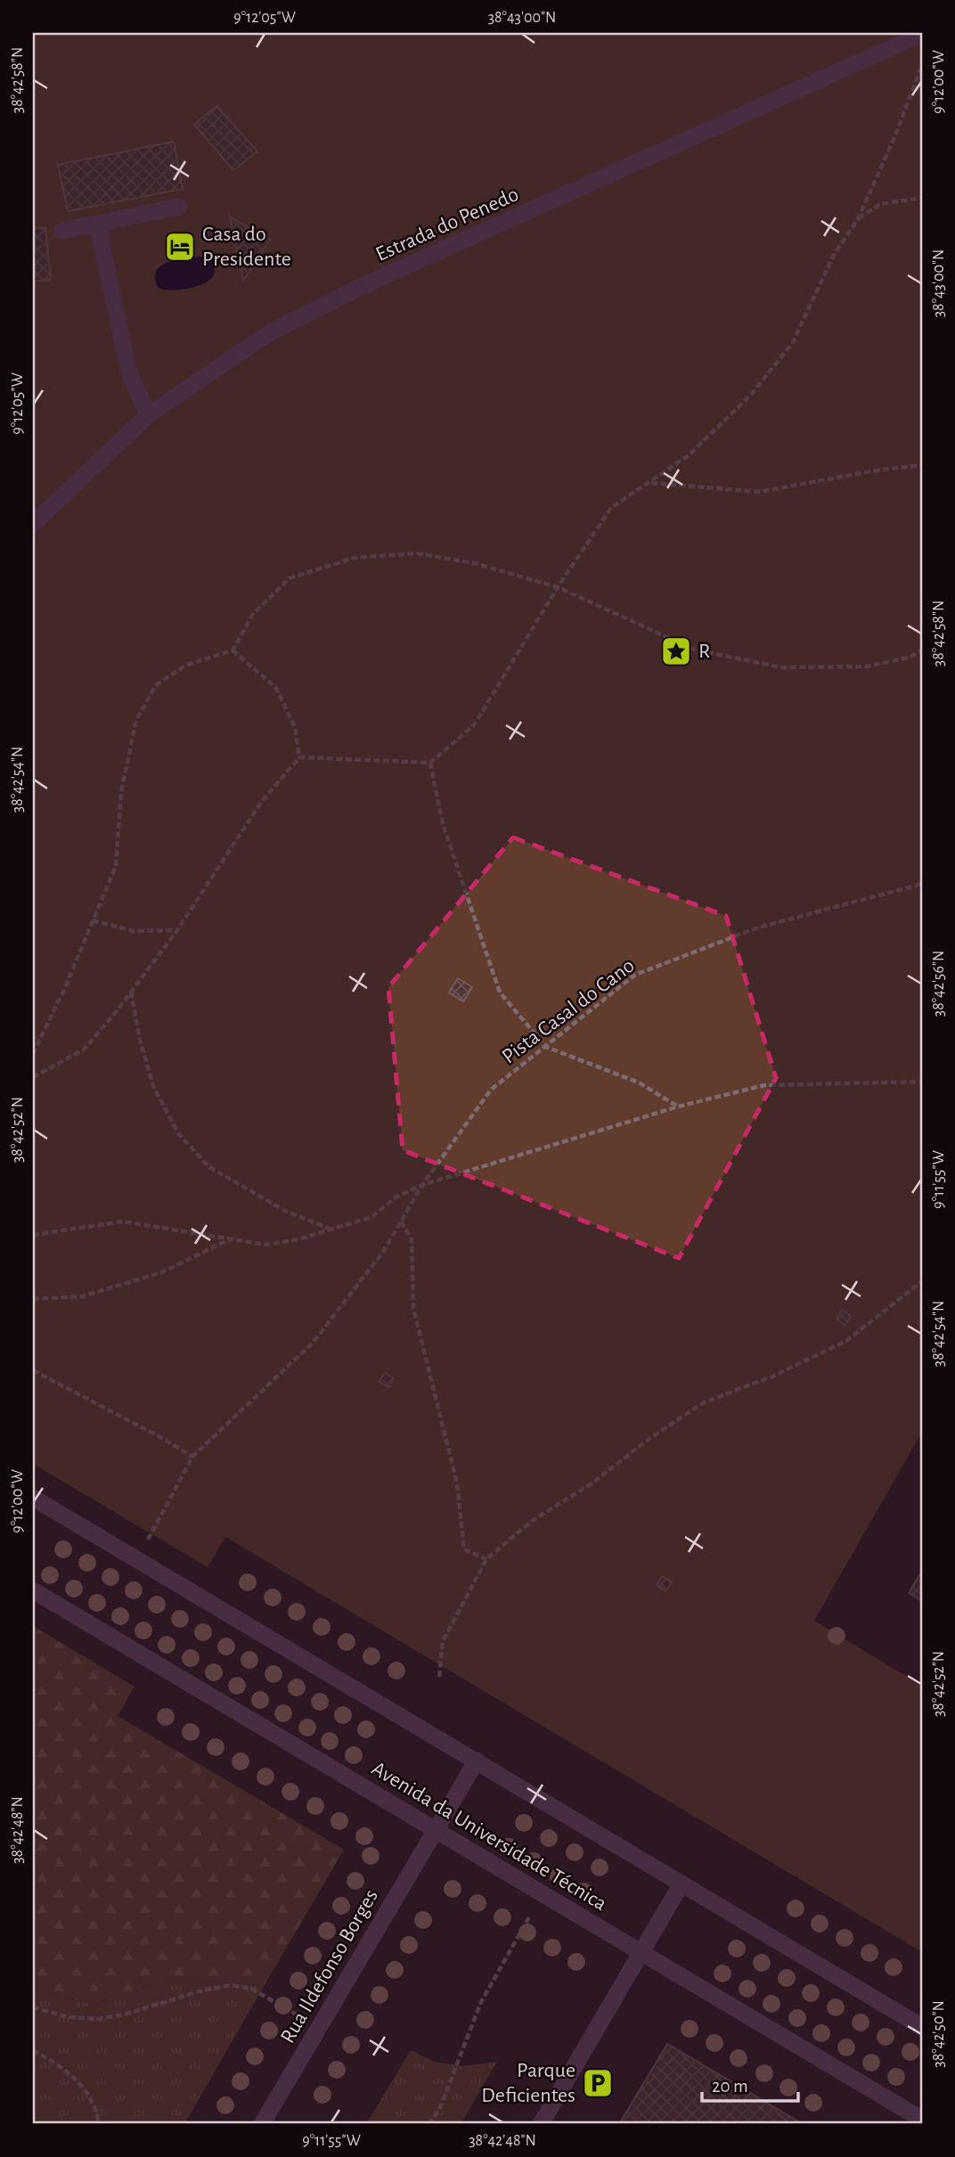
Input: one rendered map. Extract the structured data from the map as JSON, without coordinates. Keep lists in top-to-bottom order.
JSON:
{
  "streets": {
    "street": ["Estrada do Penedo", "Avenida da Universidade Técnica", "Rua Ildefonso Borges"],
    "path": ["Pista Casal do Cano"]
  },
  "crossings": [
    ["Avenida da Universidade Técnica", "Rua Ildefonso Borges"]
  ],
  "places": {
    "hotel": ["Casa do Presidente"],
    "place": ["R"],
    "parking": ["Parque Deficientes"]
  },
  "scale_bar": "20 m",
  "coordinates": [
    "9°12'05\"W",
    "38°43'00\"N",
    "38°42'58\"N",
    "9°12'00\"W",
    "38°42'54\"N",
    "38°42'56\"N",
    "38°42'52\"N",
    "9°11'55\"W",
    "38°42'48\"N",
    "38°42'50\"N"
  ]
}
